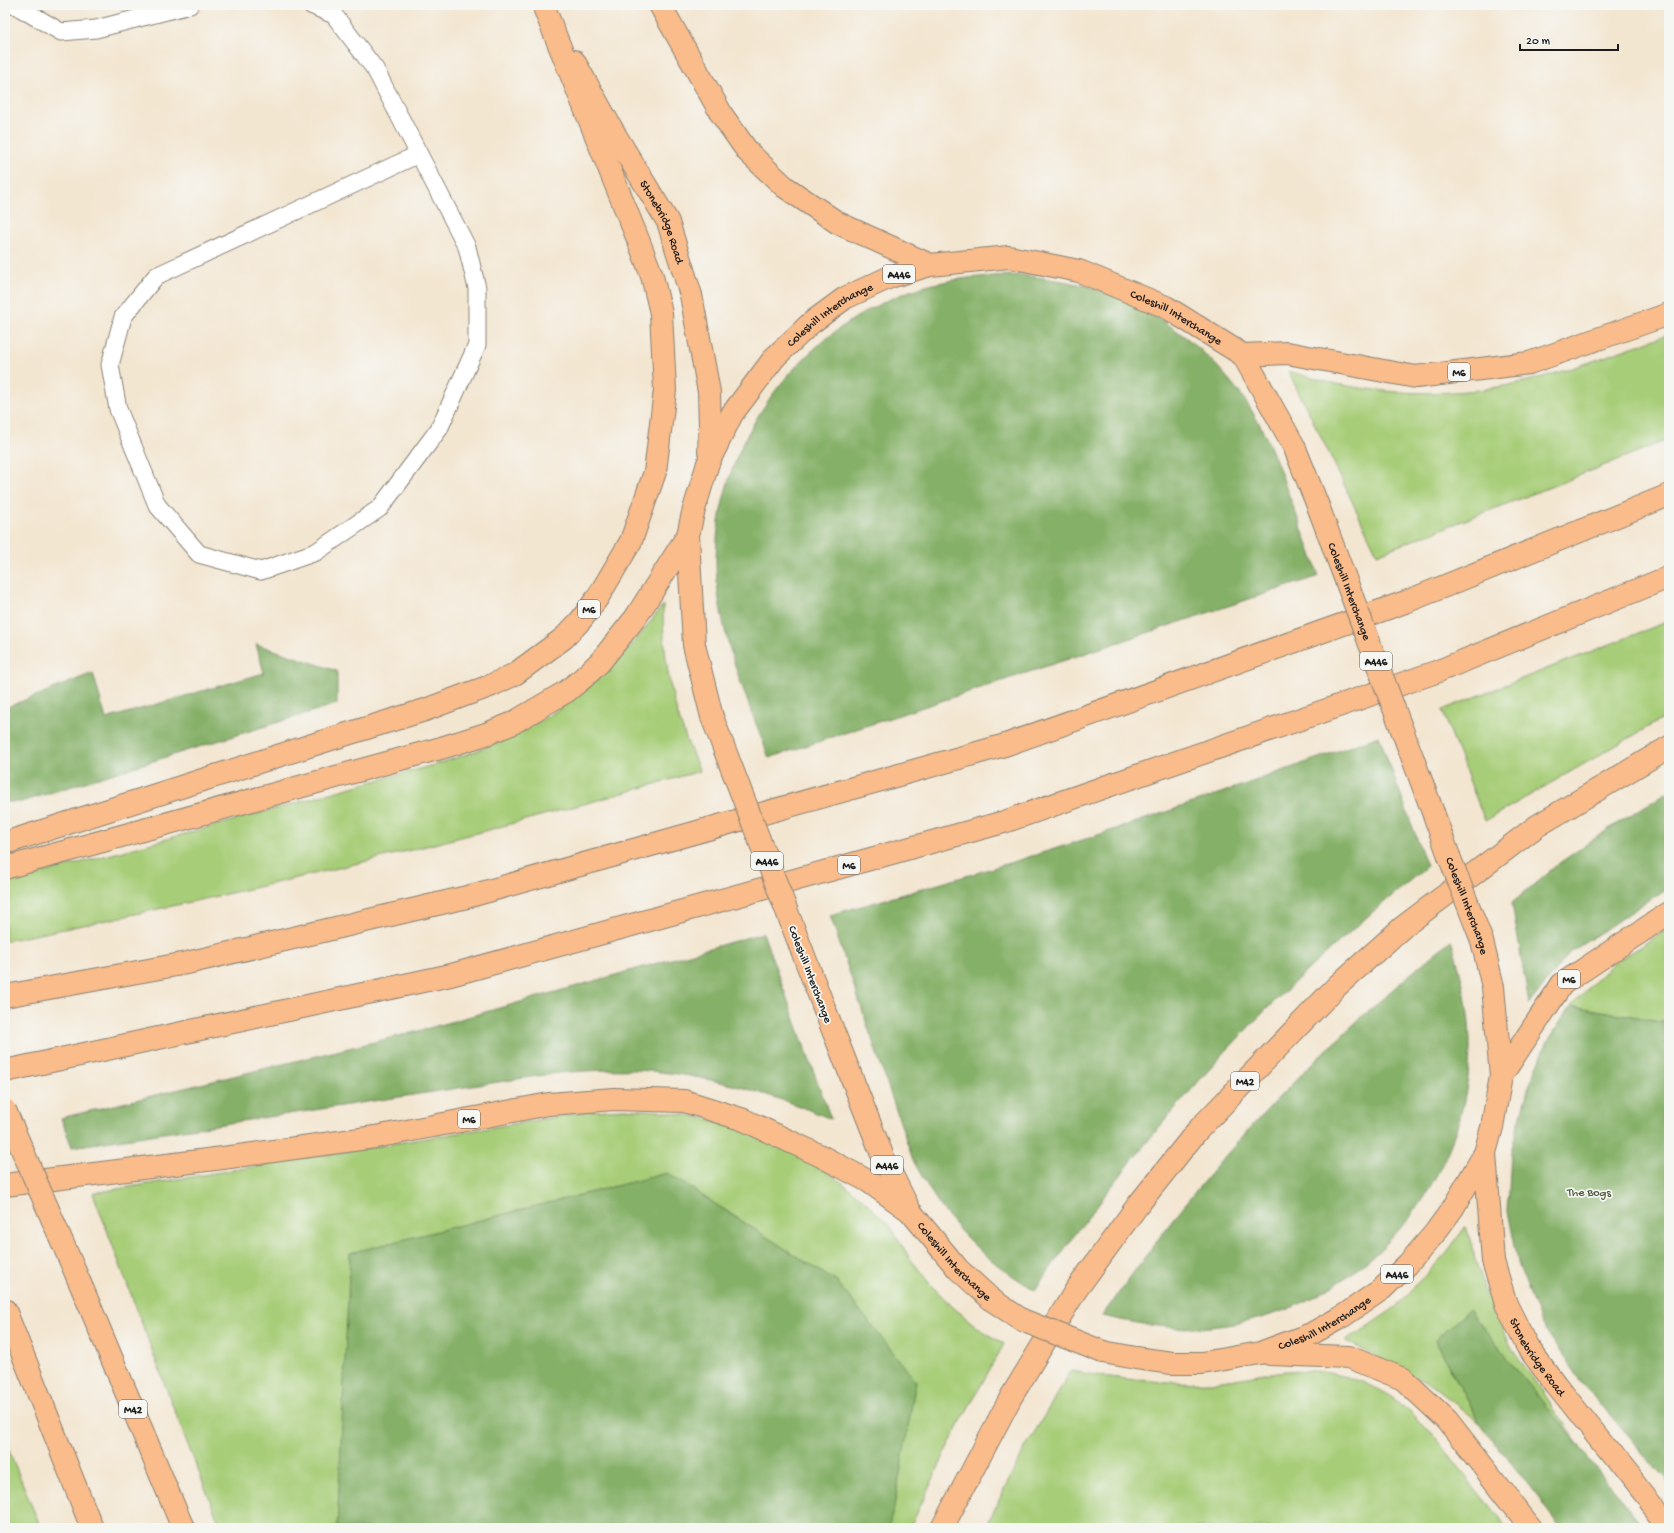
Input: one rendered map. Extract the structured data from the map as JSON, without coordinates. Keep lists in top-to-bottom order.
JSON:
{
  "streets": {
    "highway": [
      "Stonebridge Road",
      "A446",
      "Coleshill Interchange",
      "M6",
      "M42"
    ]
  },
  "crossings": [
    ["Stonebridge Road", "Coleshill Interchange"],
    ["Stonebridge Road", "M6"],
    ["A446", "Coleshill Interchange"],
    ["Coleshill Interchange", "M6"]
  ],
  "parks": ["The Bogs"],
  "scale_bar": "20 m"
}
